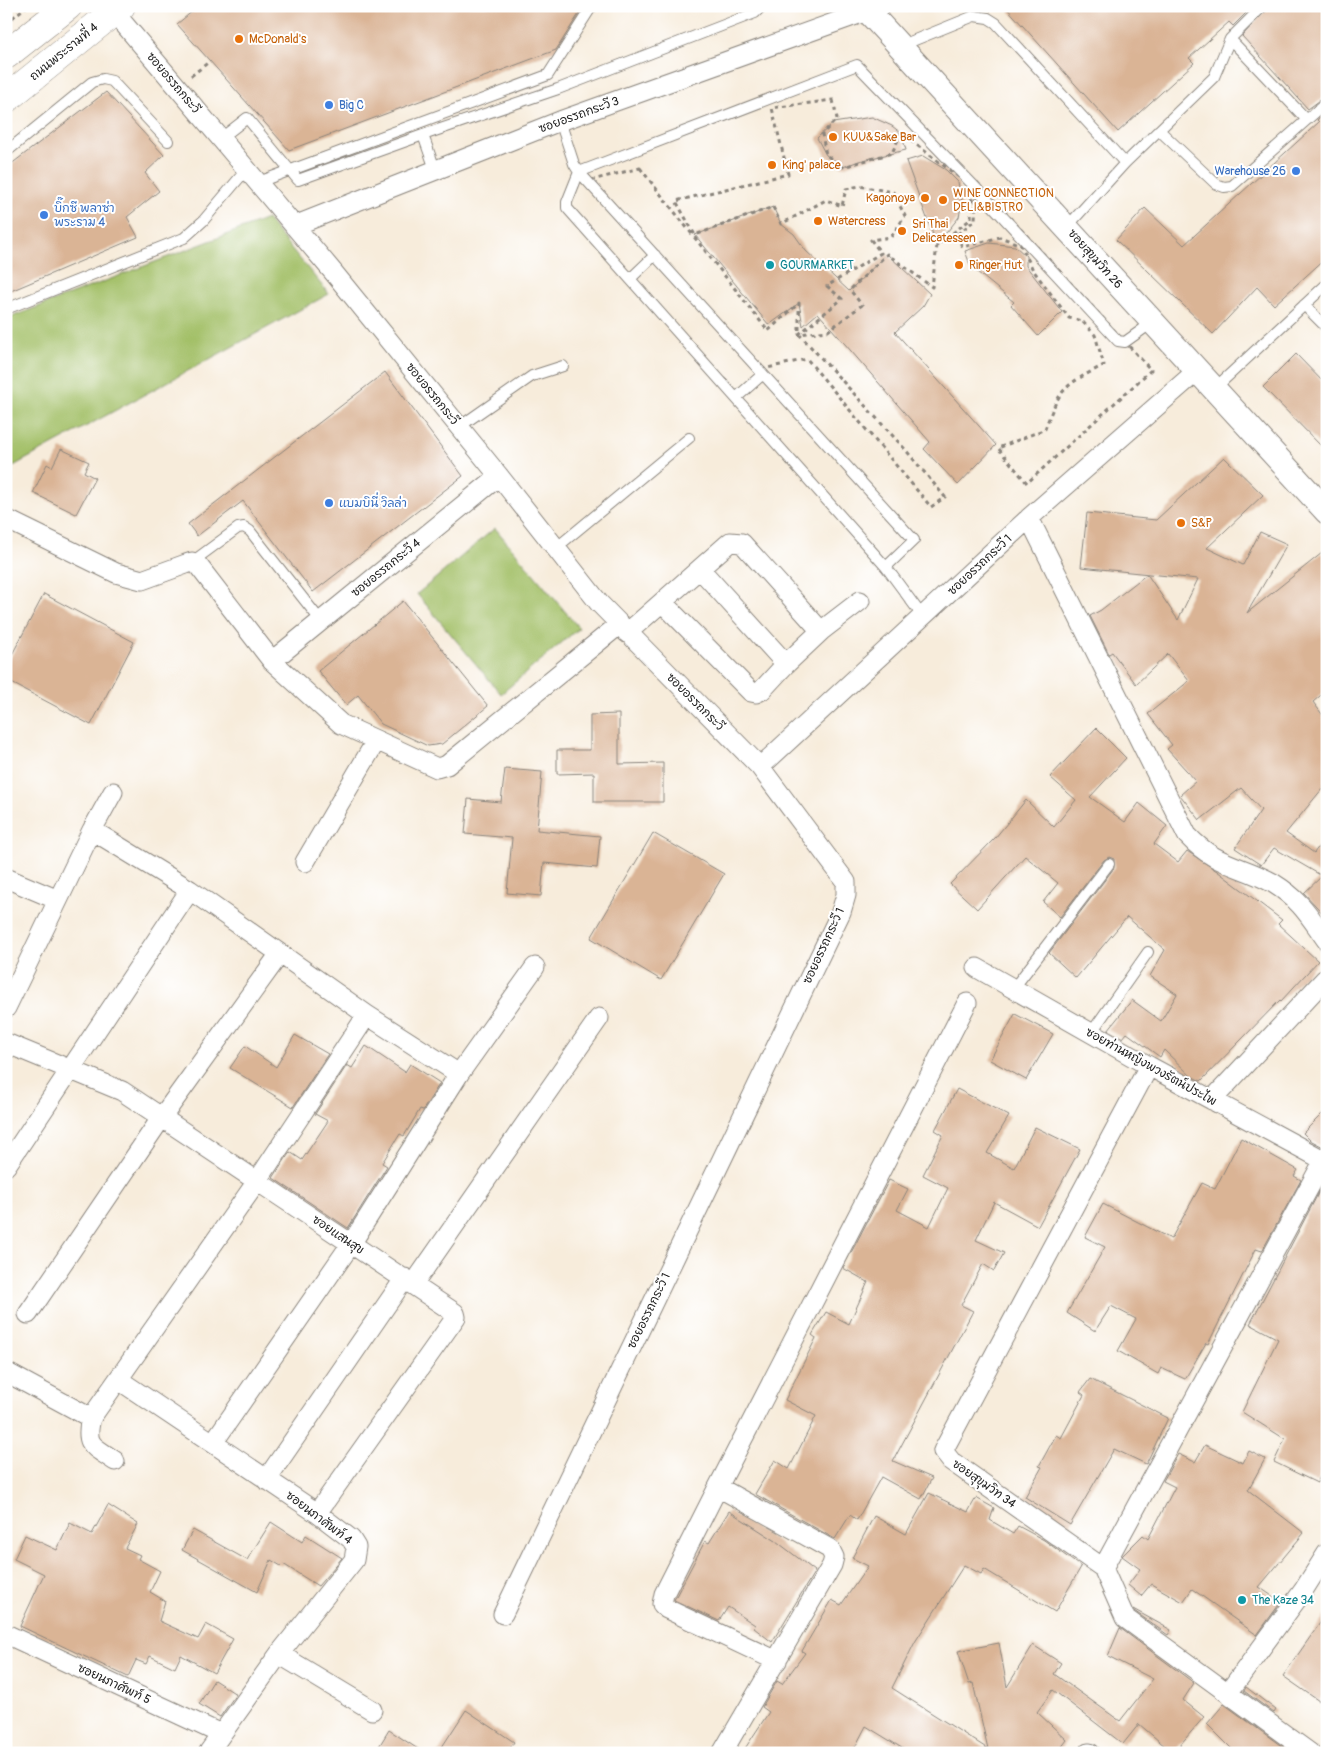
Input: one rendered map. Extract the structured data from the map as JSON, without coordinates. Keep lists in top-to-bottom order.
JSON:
{
  "streets": {
    "main road": ["ถนนพระรามที่ 4"],
    "street": [
      "ซอยอรรถกระวี",
      "ซอยอรรถกระวี 3",
      "ซอยสุขุมวิท 26",
      "ซอยอรรถกระวี 1",
      "ซอยอรรถกระวี 4",
      "ซอยท่านหญิงพวงรัตน์ประไพ",
      "ซอยแสนสุข",
      "ซอยสุขุมวิท 34",
      "ซอยนภาศัพท์ 4",
      "ซอยนภาศัพท์ 5"
    ]
  },
  "crossings": [
    ["ถนนพระรามที่ 4", "ซอยอรรถกระวี"],
    ["ซอยอรรถกระวี", "ซอยอรรถกระวี 3"],
    ["ซอยอรรถกระวี", "ซอยอรรถกระวี 1"],
    ["ซอยอรรถกระวี", "ซอยอรรถกระวี 4"],
    ["ซอยอรรถกระวี 3", "ซอยสุขุมวิท 26"],
    ["ซอยสุขุมวิท 26", "ซอยอรรถกระวี 1"],
    ["ซอยท่านหญิงพวงรัตน์ประไพ", "ซอยสุขุมวิท 34"],
    ["ซอยแสนสุข", "ซอยนภาศัพท์ 4"],
    ["ซอยนภาศัพท์ 4", "ซอยนภาศัพท์ 5"]
  ],
  "places": [
    "McDonald's",
    "Big C",
    "KUU&Sake Bar",
    "King' palace",
    "Warehouse 26",
    "Kagonoya",
    "WINE CONNECTION DELI&BISTRO",
    "บิ๊กซี พลาซ่า พระราม 4",
    "Watercress",
    "Sri Thai Delicatessen",
    "GOURMARKET",
    "Ringer Hut",
    "แบมบินี่ วิลล่า",
    "S&P",
    "The Kaze 34"
  ]
}
